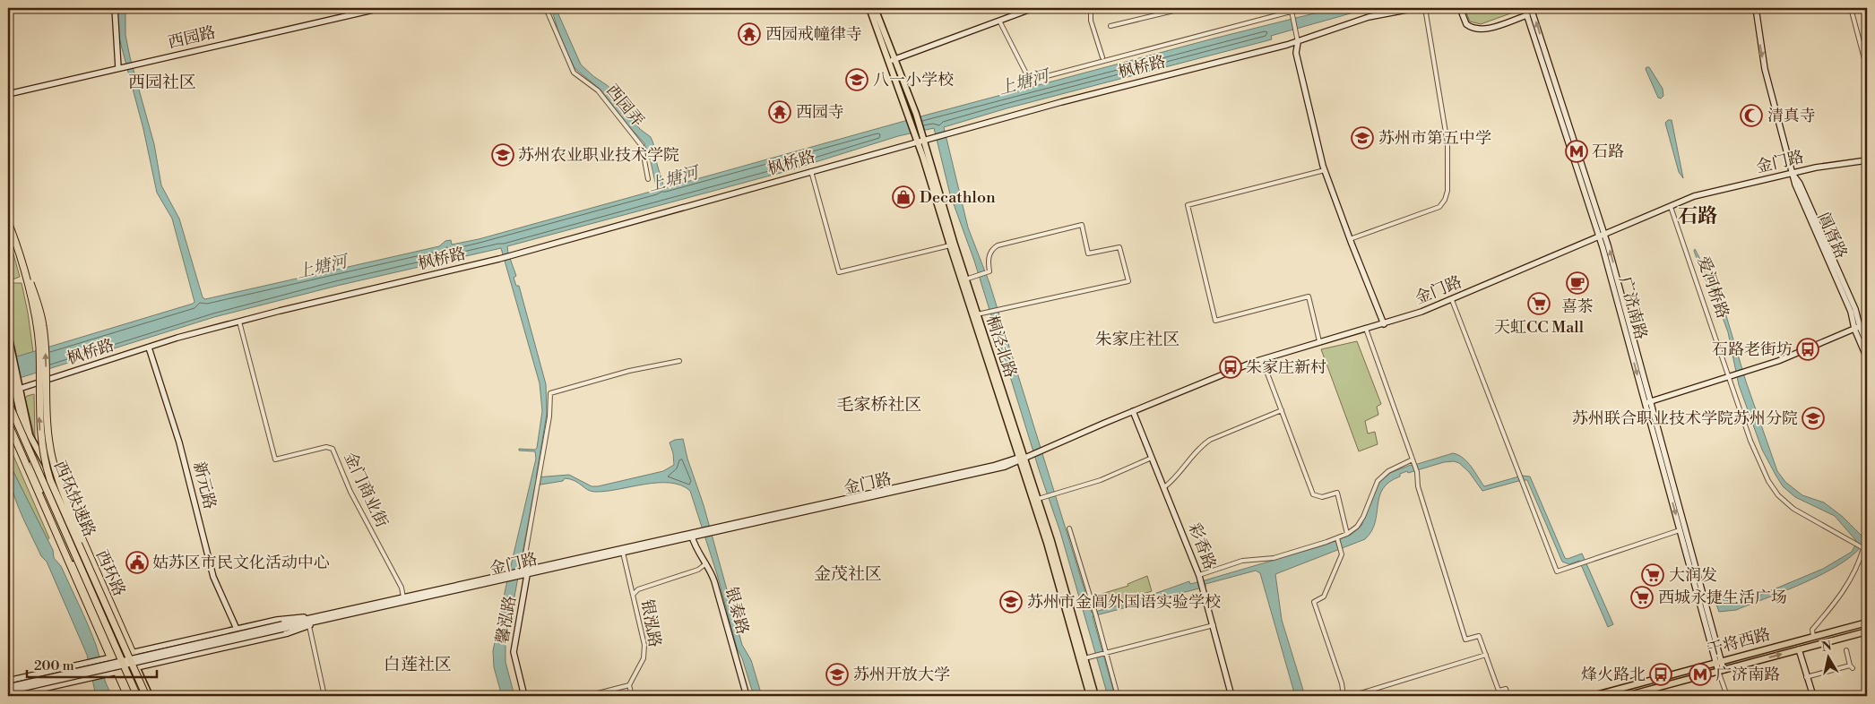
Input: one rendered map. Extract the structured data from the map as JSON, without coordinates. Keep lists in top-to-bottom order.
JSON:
{
  "streets": {
    "highway": ["西环快速路"],
    "main road": [
      "西园路",
      "枫桥路",
      "金门路",
      "阊胥路",
      "广济南路",
      "桐泾北路",
      "新元路",
      "彩香路",
      "西环路",
      "银泰路",
      "馨泓路",
      "干将西路"
    ],
    "street": [
      "西园弄",
      "爱河桥路",
      "金门商业街",
      "银泓路"
    ]
  },
  "crossings": [
    ["枫桥路", "桐泾北路"],
    ["枫桥路", "新元路"],
    ["枫桥路", "金门商业街"],
    ["枫桥路", "西环路"],
    ["金门路", "阊胥路"],
    ["金门路", "爱河桥路"],
    ["金门路", "广济南路"],
    ["金门路", "桐泾北路"],
    ["金门路", "金门商业街"],
    ["金门路", "彩香路"],
    ["金门路", "银泰路"],
    ["金门路", "馨泓路"],
    ["金门路", "银泓路"],
    ["广济南路", "干将西路"]
  ],
  "one_way": ["阊胥路"],
  "districts": [
    "西园社区",
    "石路",
    "朱家庄社区",
    "毛家桥社区",
    "金茂社区",
    "白莲社区"
  ],
  "water": ["上塘河"],
  "places": {
    "temple": ["西园戒幢律寺", "西园寺"],
    "school or university": [
      "八一小学校",
      "苏州市第五中学",
      "苏州农业职业技术学院",
      "苏州联合职业技术学院苏州分院",
      "苏州市金阊外国语实验学校",
      "苏州开放大学"
    ],
    "mosque": ["清真寺"],
    "metro station": ["石路", "广济南路"],
    "shop": ["Decathlon"],
    "cafe": ["喜茶"],
    "supermarket": ["天虹CC Mall", "大润发", "西城永捷生活广场"],
    "bus stop": ["石路老街坊", "朱家庄新村", "烽火路北"],
    "public building": ["姑苏区市民文化活动中心"]
  },
  "scale_bar": "200 m",
  "north": "top"
}
